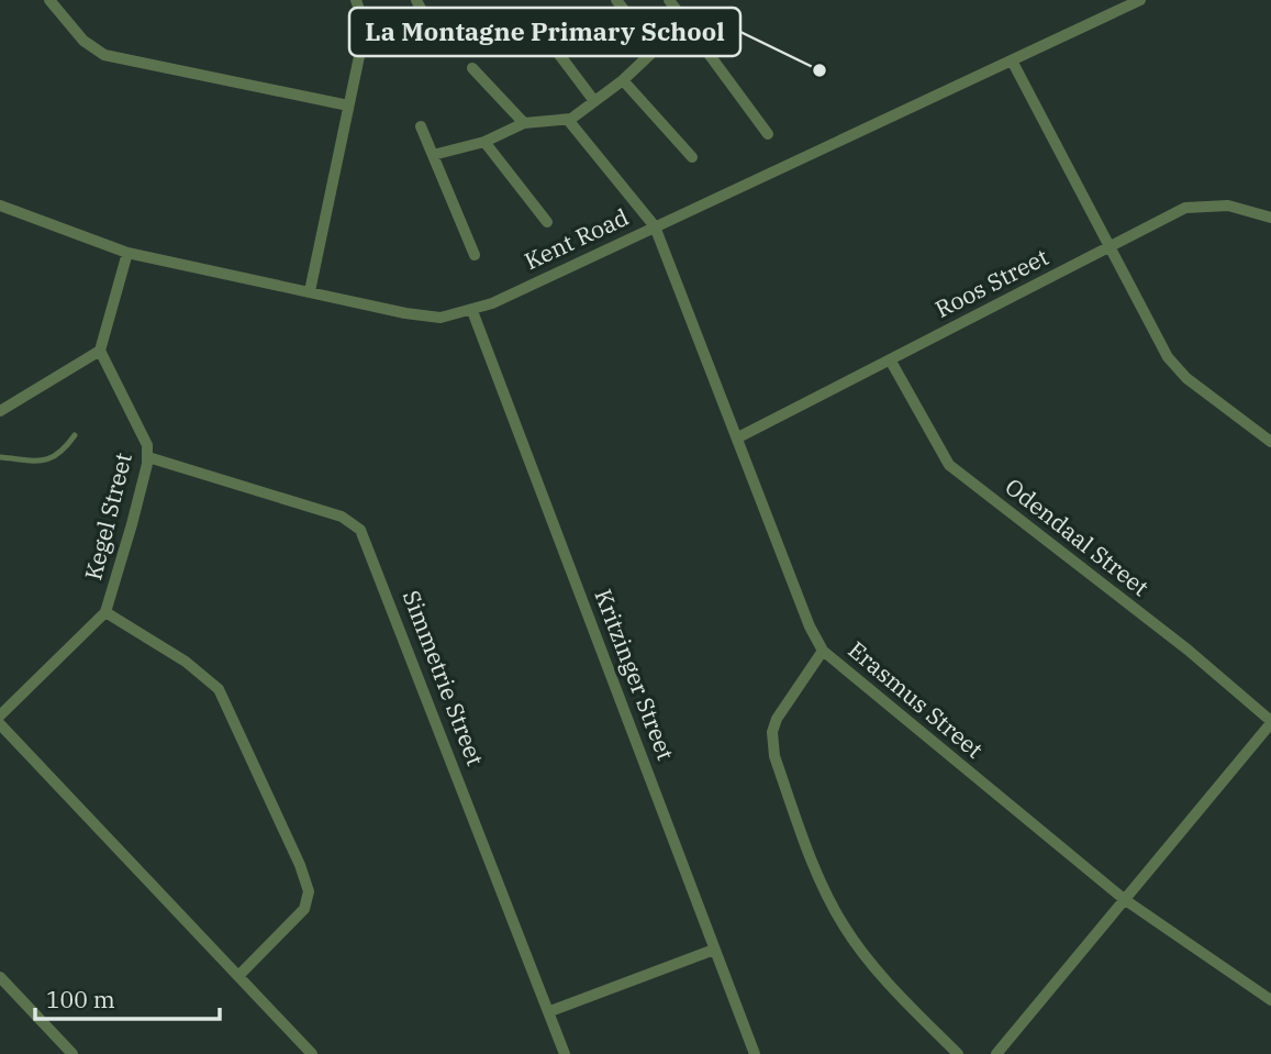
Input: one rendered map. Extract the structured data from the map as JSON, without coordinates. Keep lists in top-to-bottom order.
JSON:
{
  "streets": {
    "street": [
      "Kent Road",
      "Roos Street",
      "Kegel Street",
      "Odendaal Street",
      "Kritzinger Street",
      "Simmetrie Street",
      "Erasmus Street"
    ]
  },
  "crossings": [
    ["Kent Road", "Kritzinger Street"],
    ["Kent Road", "Erasmus Street"],
    ["Roos Street", "Odendaal Street"],
    ["Roos Street", "Erasmus Street"],
    ["Kegel Street", "Simmetrie Street"]
  ],
  "places": ["La Montagne Primary School"],
  "scale_bar": "100 m"
}
